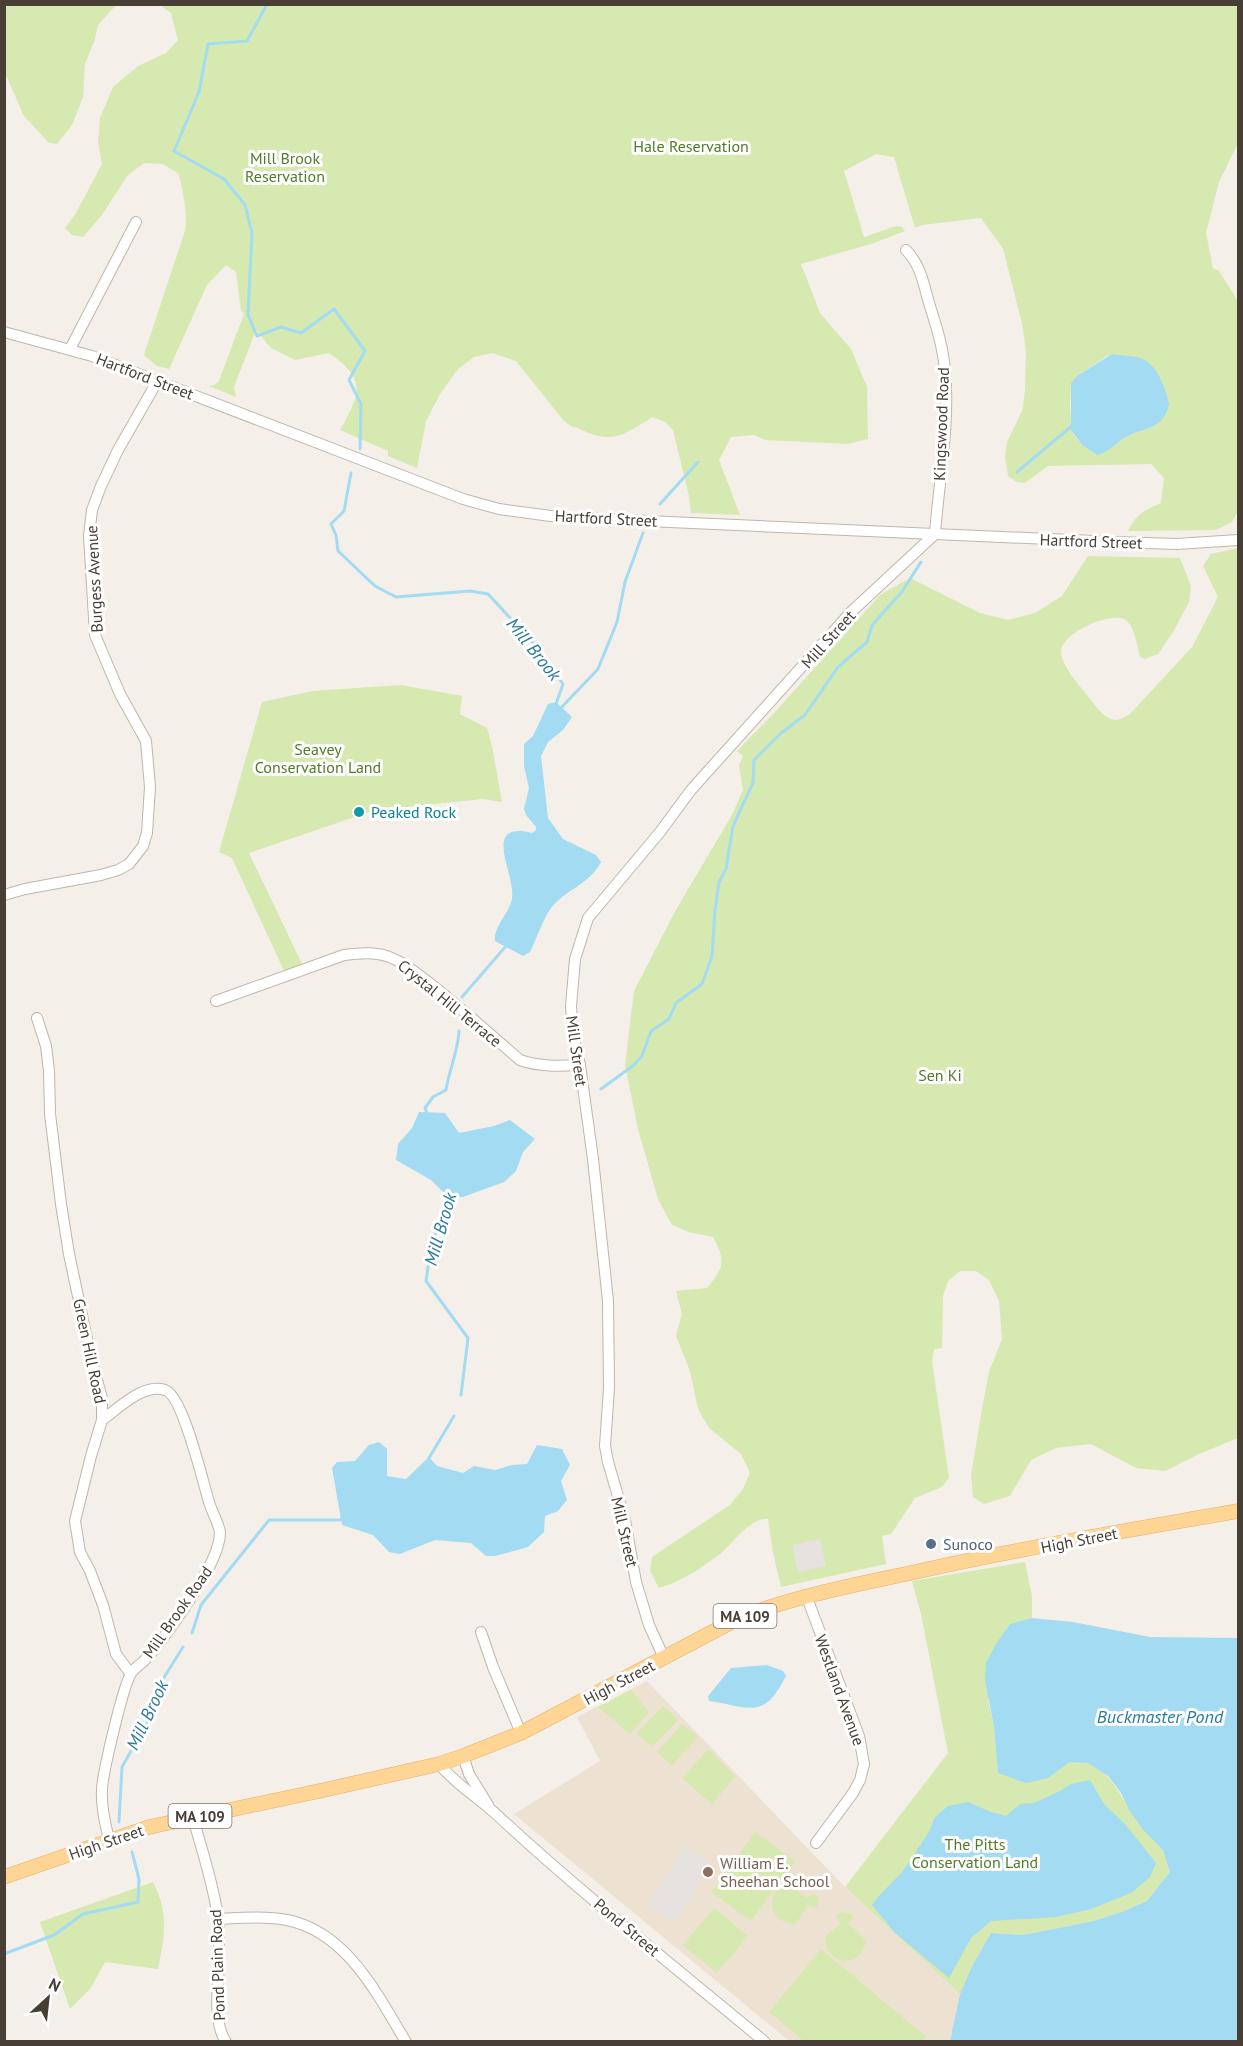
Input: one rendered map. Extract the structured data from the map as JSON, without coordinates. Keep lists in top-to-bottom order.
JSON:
{
  "streets": {
    "main road": ["High Street", "MA 109"],
    "street": [
      "Hartford Street",
      "Kingswood Road",
      "Burgess Avenue",
      "Mill Street",
      "Crystal Hill Terrace",
      "Green Hill Road",
      "Mill Brook Road",
      "Westland Avenue",
      "Pond Street",
      "Pond Plain Road"
    ]
  },
  "crossings": [
    ["Hartford Street", "Kingswood Road"],
    ["Hartford Street", "Burgess Avenue"],
    ["Hartford Street", "Mill Street"],
    ["Kingswood Road", "Mill Street"],
    ["Mill Street", "Crystal Hill Terrace"],
    ["Mill Street", "High Street"],
    ["Green Hill Road", "Mill Brook Road"],
    ["High Street", "Mill Brook Road"],
    ["High Street", "Westland Avenue"],
    ["High Street", "Pond Street"],
    ["High Street", "Pond Plain Road"]
  ],
  "water": ["Mill Brook", "Buckmaster Pond"],
  "parks": [
    "Hale Reservation",
    "Mill Brook Reservation",
    "Seavey Conservation Land",
    "Sen Ki",
    "The Pitts Conservation Land"
  ],
  "places": ["Peaked Rock", "Sunoco", "William E. Sheehan School"],
  "north": "top right"
}
